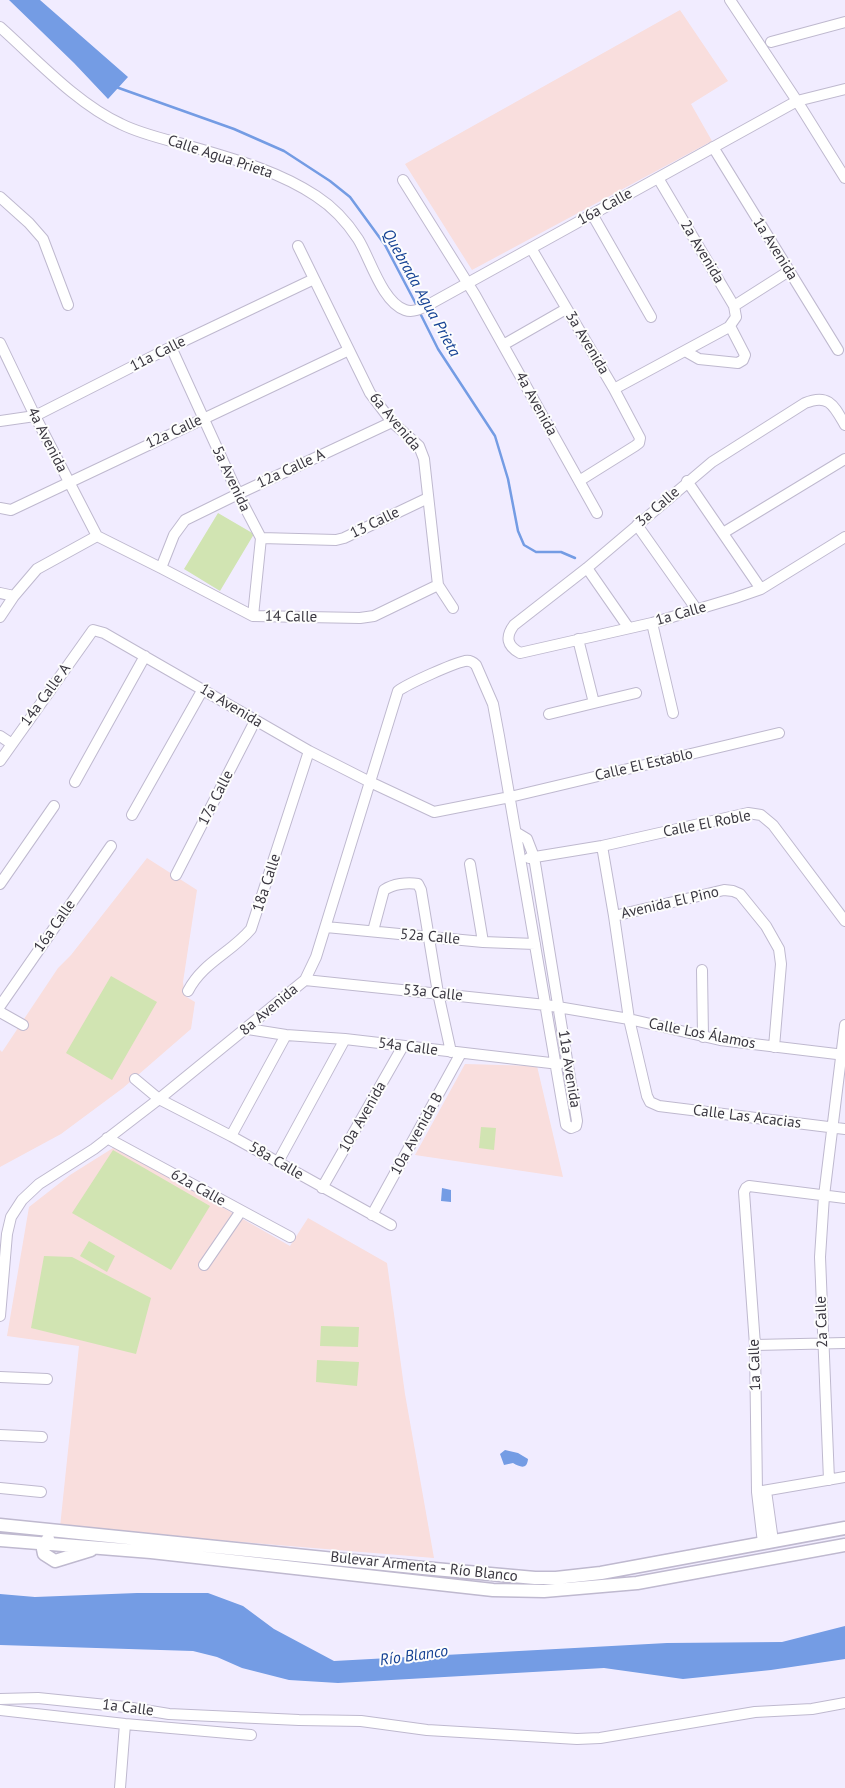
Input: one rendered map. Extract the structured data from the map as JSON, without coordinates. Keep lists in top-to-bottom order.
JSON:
{
  "streets": {
    "main road": ["Bulevar Armenta - Río Blanco"],
    "street": [
      "Calle Agua Prieta",
      "16a Calle",
      "1a Avenida",
      "2a Avenida",
      "3a Avenida",
      "11a Calle",
      "4a Avenida",
      "6a Avenida",
      "12a Calle",
      "12a Calle A",
      "5a Avenida",
      "3a Calle",
      "13 Calle",
      "1a Calle",
      "14 Calle",
      "14a Calle A",
      "Calle El Establo",
      "17a Calle",
      "Calle El Roble",
      "18a Calle",
      "Avenida El Pino",
      "52a Calle",
      "53a Calle",
      "8a Avenida",
      "Calle Los Álamos",
      "54a Calle",
      "11a Avenida",
      "10a Avenida",
      "Calle Las Acacias",
      "10a Avenida B",
      "58a Calle",
      "62a Calle",
      "2a Calle"
    ]
  },
  "crossings": [
    ["Calle Agua Prieta", "16a Calle"],
    ["16a Calle", "1a Avenida"],
    ["16a Calle", "2a Avenida"],
    ["16a Calle", "3a Avenida"],
    ["16a Calle", "4a Avenida"],
    ["1a Avenida", "14a Calle A"],
    ["1a Avenida", "Calle El Establo"],
    ["1a Avenida", "17a Calle"],
    ["1a Avenida", "18a Calle"],
    ["1a Avenida", "8a Avenida"],
    ["3a Avenida", "4a Avenida"],
    ["11a Calle", "4a Avenida"],
    ["11a Calle", "6a Avenida"],
    ["11a Calle", "5a Avenida"],
    ["4a Avenida", "12a Calle"],
    ["4a Avenida", "14 Calle"],
    ["6a Avenida", "12a Calle"],
    ["6a Avenida", "12a Calle A"],
    ["6a Avenida", "13 Calle"],
    ["6a Avenida", "14 Calle"],
    ["12a Calle", "5a Avenida"],
    ["12a Calle A", "5a Avenida"],
    ["12a Calle A", "14 Calle"],
    ["5a Avenida", "13 Calle"],
    ["3a Calle", "1a Calle"],
    ["1a Calle", "2a Calle"],
    ["1a Calle", "Bulevar Armenta - Río Blanco"],
    ["Calle El Establo", "8a Avenida"],
    ["Calle El Establo", "11a Avenida"],
    ["Calle El Roble", "11a Avenida"],
    ["Avenida El Pino", "Calle Los Álamos"],
    ["52a Calle", "8a Avenida"],
    ["52a Calle", "11a Avenida"],
    ["53a Calle", "8a Avenida"],
    ["53a Calle", "Calle Los Álamos"],
    ["53a Calle", "11a Avenida"],
    ["8a Avenida", "54a Calle"],
    ["8a Avenida", "11a Avenida"],
    ["8a Avenida", "58a Calle"],
    ["8a Avenida", "62a Calle"],
    ["Calle Los Álamos", "11a Avenida"],
    ["Calle Los Álamos", "Calle Las Acacias"],
    ["Calle Los Álamos", "2a Calle"],
    ["54a Calle", "11a Avenida"],
    ["54a Calle", "10a Avenida"],
    ["54a Calle", "10a Avenida B"],
    ["10a Avenida", "58a Calle"],
    ["Calle Las Acacias", "2a Calle"],
    ["10a Avenida B", "58a Calle"]
  ],
  "water": ["Quebrada Agua Prieta", "Río Blanco"]
}
